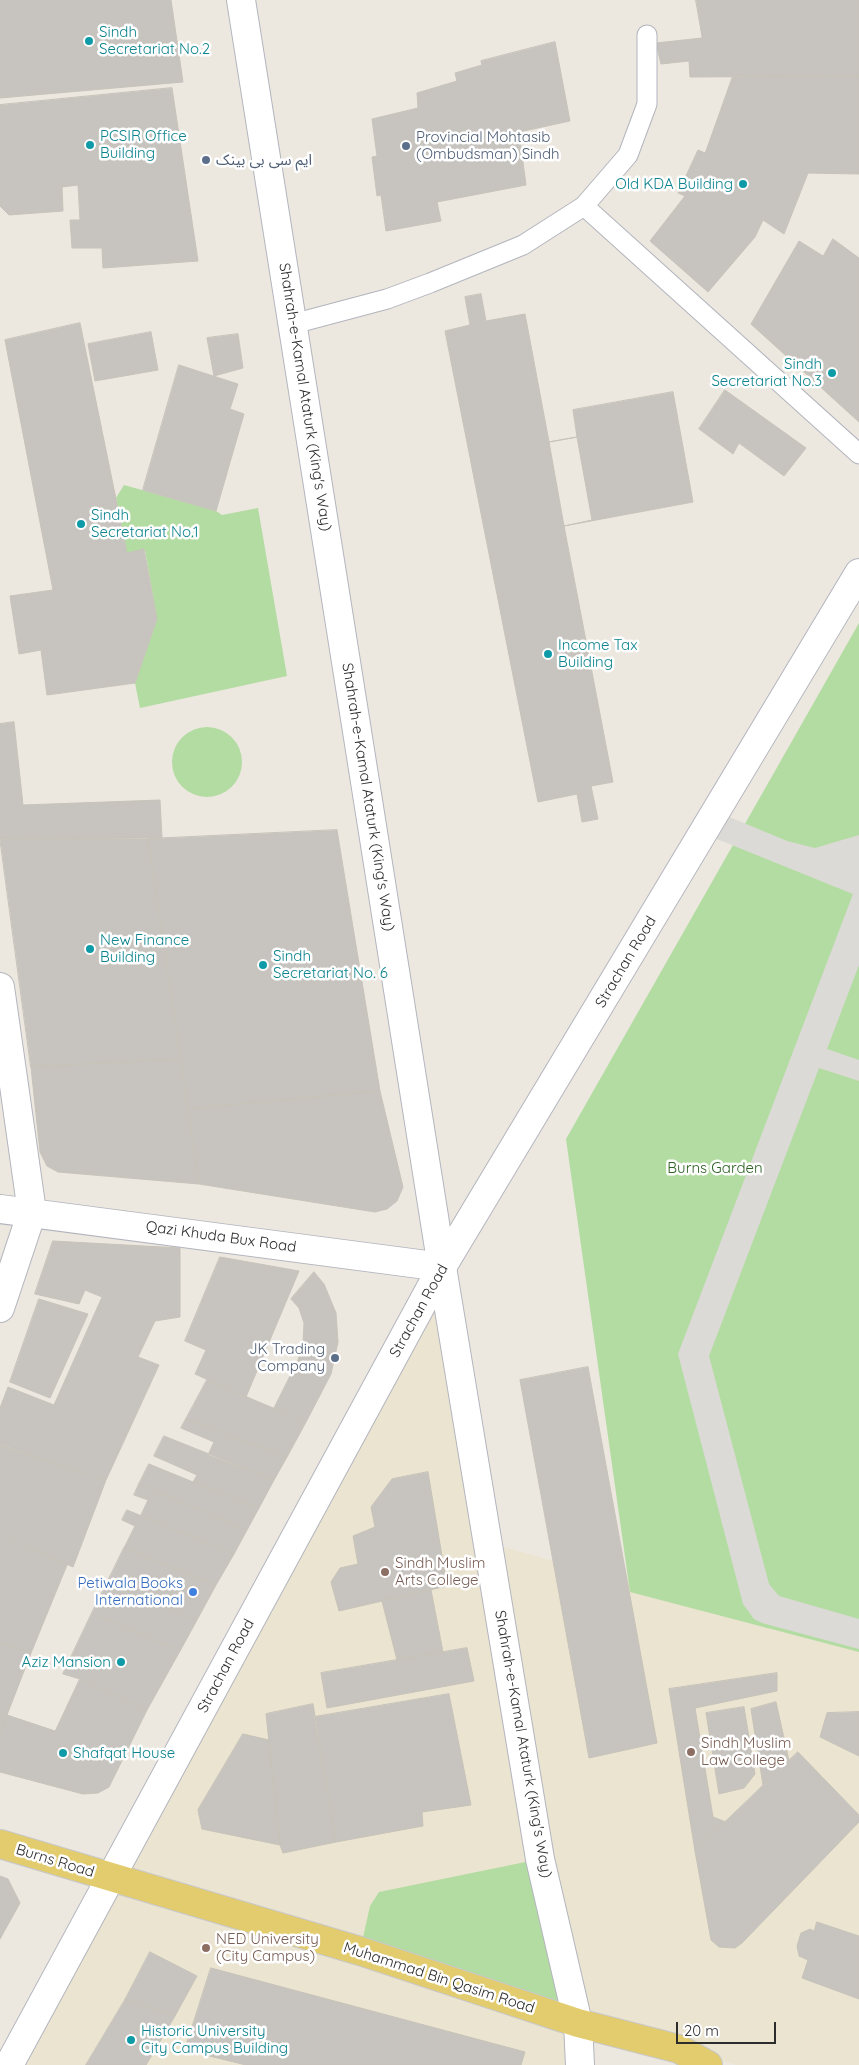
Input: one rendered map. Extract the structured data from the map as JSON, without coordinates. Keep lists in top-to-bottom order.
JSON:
{
  "streets": {
    "main road": ["Burns Road", "Muhammad Bin Qasim Road"],
    "street": ["Shahrah-e-Kamal Ataturk (King's Way)", "Strachan Road", "Qazi Khuda Bux Road"]
  },
  "crossings": [
    ["Shahrah-e-Kamal Ataturk (King's Way)", "Strachan Road"],
    ["Shahrah-e-Kamal Ataturk (King's Way)", "Qazi Khuda Bux Road"],
    ["Shahrah-e-Kamal Ataturk (King's Way)", "Muhammad Bin Qasim Road"],
    ["Strachan Road", "Qazi Khuda Bux Road"],
    ["Strachan Road", "Burns Road"],
    ["Strachan Road", "Muhammad Bin Qasim Road"],
    ["Burns Road", "Muhammad Bin Qasim Road"]
  ],
  "parks": ["Burns Garden"],
  "places": [
    "Sindh Secretariat No.2",
    "PCSIR Office Building",
    "Provincial Mohtasib (Ombudsman) Sindh",
    "ایم سی بی بینک",
    "Old KDA Building",
    "Sindh Secretariat No.3",
    "Sindh Secretariat No.1",
    "Income Tax Building",
    "New Finance Building",
    "Sindh Secretariat No. 6",
    "JK Trading Company",
    "Sindh Muslim Arts College",
    "Petiwala Books International",
    "Aziz Mansion",
    "Sindh Muslim Law College",
    "Shafqat House",
    "NED University (City Campus)",
    "Historic University City Campus Building"
  ],
  "scale_bar": "20 m"
}
